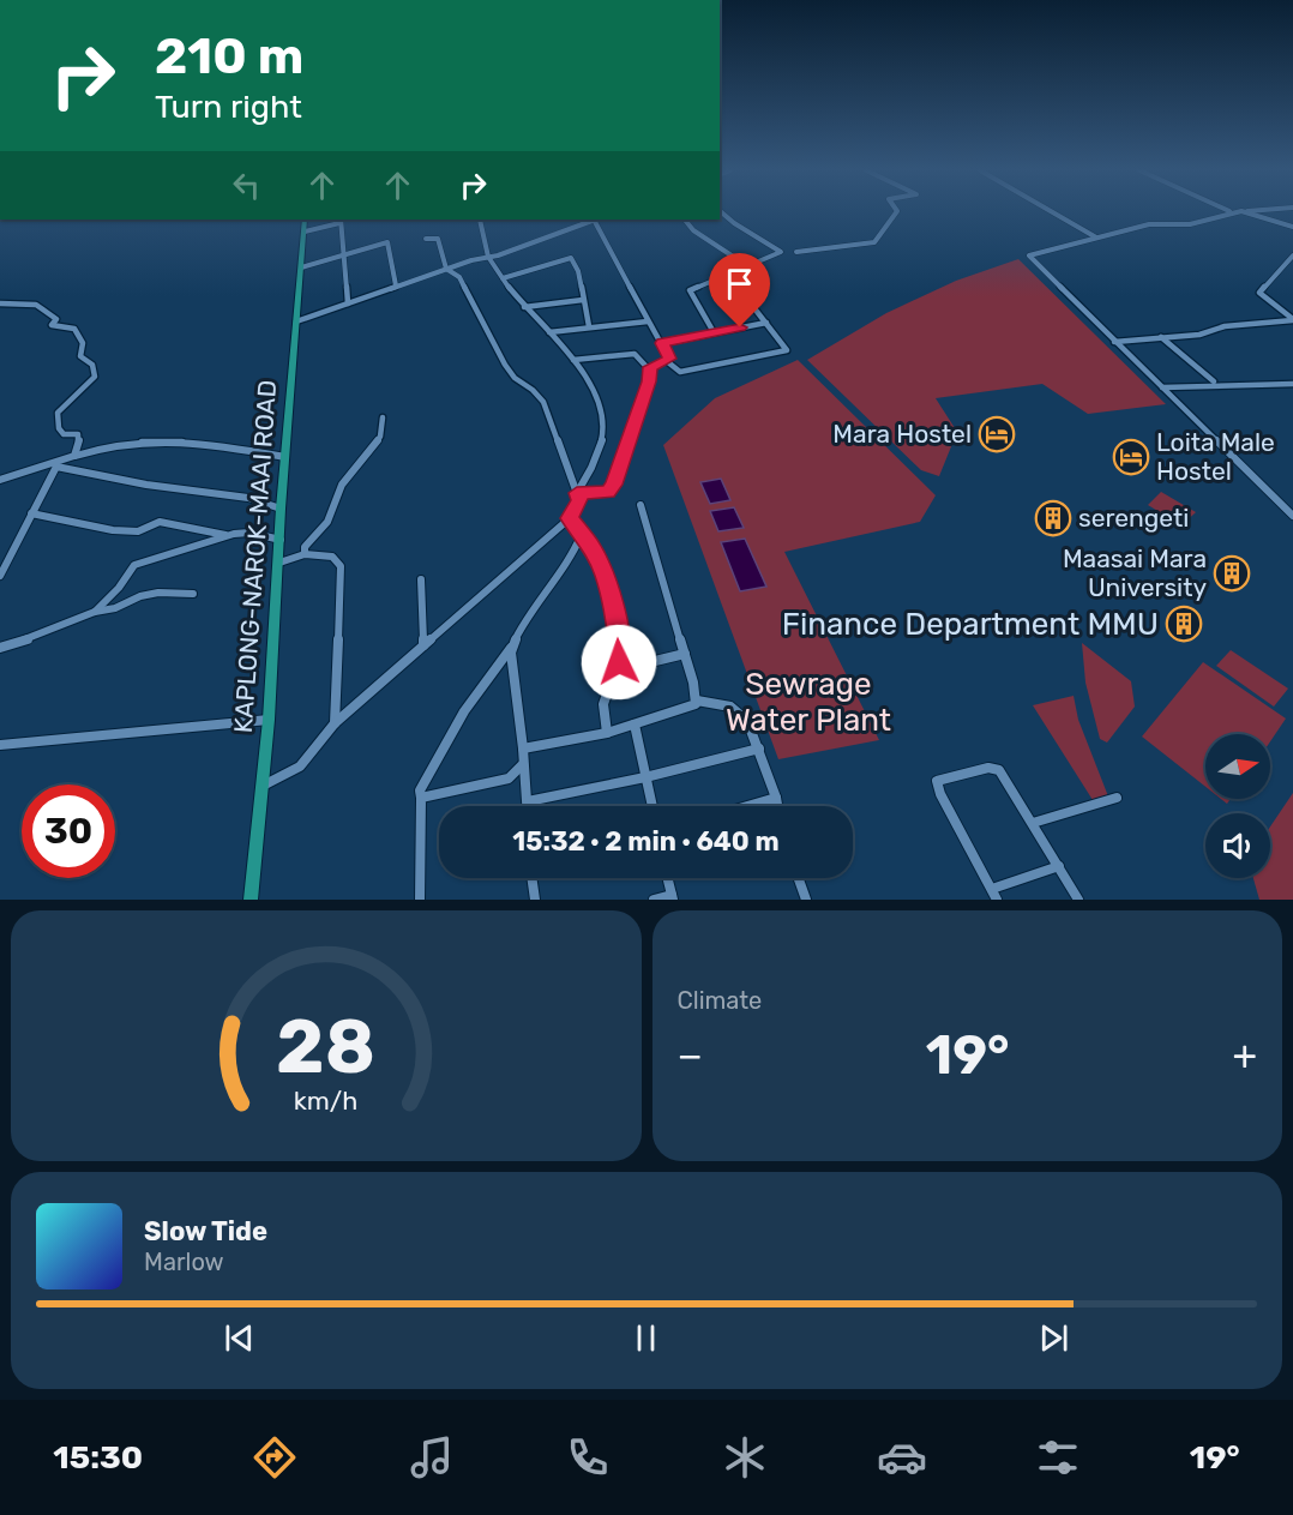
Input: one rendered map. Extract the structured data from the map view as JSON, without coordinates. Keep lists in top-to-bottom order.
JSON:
{
  "streets": {
    "highway": ["KAPLONG-NAROK-MAAI ROAD"]
  },
  "parks": ["Sewrage Water Plant"],
  "places": {
    "hotel": ["Mara Hostel", "Loita Male Hostel"],
    "building": ["serengeti", "Maasai Mara University", "Finance Department MMU"]
  },
  "north": "right",
  "page": {
    "turn": ["210 m", "Turn right"],
    "limit": "30",
    "trip": "15:32 · 2 min · 640 m",
    "tile": "Climate",
    "heat": ["−", "19°", "+"],
    "song": ["Slow Tide", "Marlow"],
    "tabs": ["15:30", "19°"],
    "gauge": ["28", "km/h"]
  }
}
